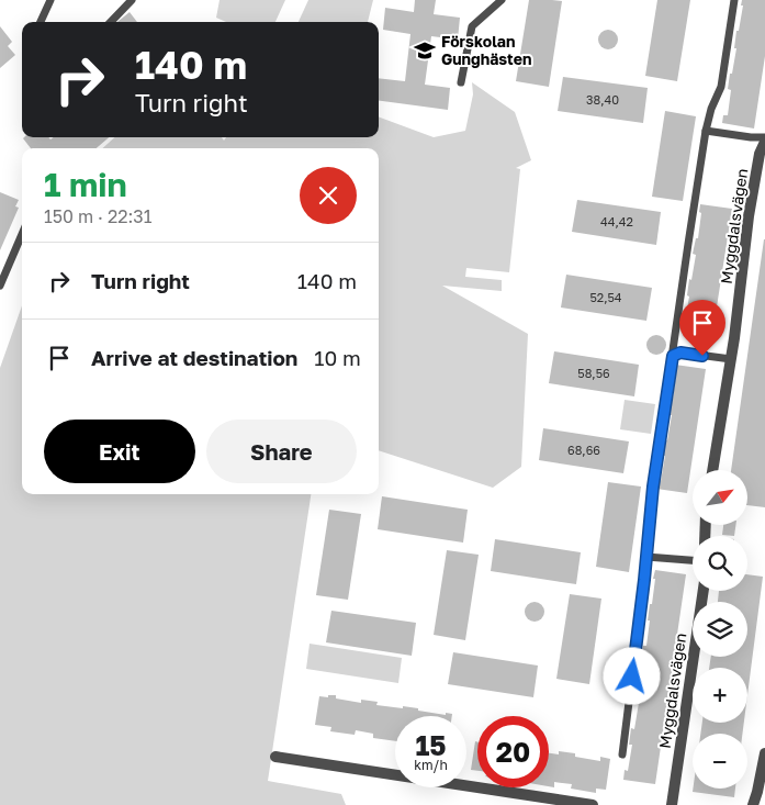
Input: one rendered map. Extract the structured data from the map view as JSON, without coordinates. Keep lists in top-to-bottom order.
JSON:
{
  "streets": {
    "street": ["Myggdalsvägen"]
  },
  "places": {
    "school or university": ["Förskolan Gunghästen"]
  },
  "house_numbers": [
    "38,40",
    "44,42",
    "52,54",
    "58,56",
    "68,66"
  ],
  "north": "top right",
  "page": {
    "turn": ["140 m", "Turn right"],
    "heading": ["1 min", "150 m · 22:31"],
    "list": [
      {
        "name": "Turn right",
        "value": "140 m"
      },
      {
        "name": "Arrive at destination",
        "value": "10 m"
      }
    ],
    "buttons": ["Exit", "Share"],
    "map_buttons": ["+", "−"],
    "speed": "15 km/h",
    "limit": "20"
  }
}
